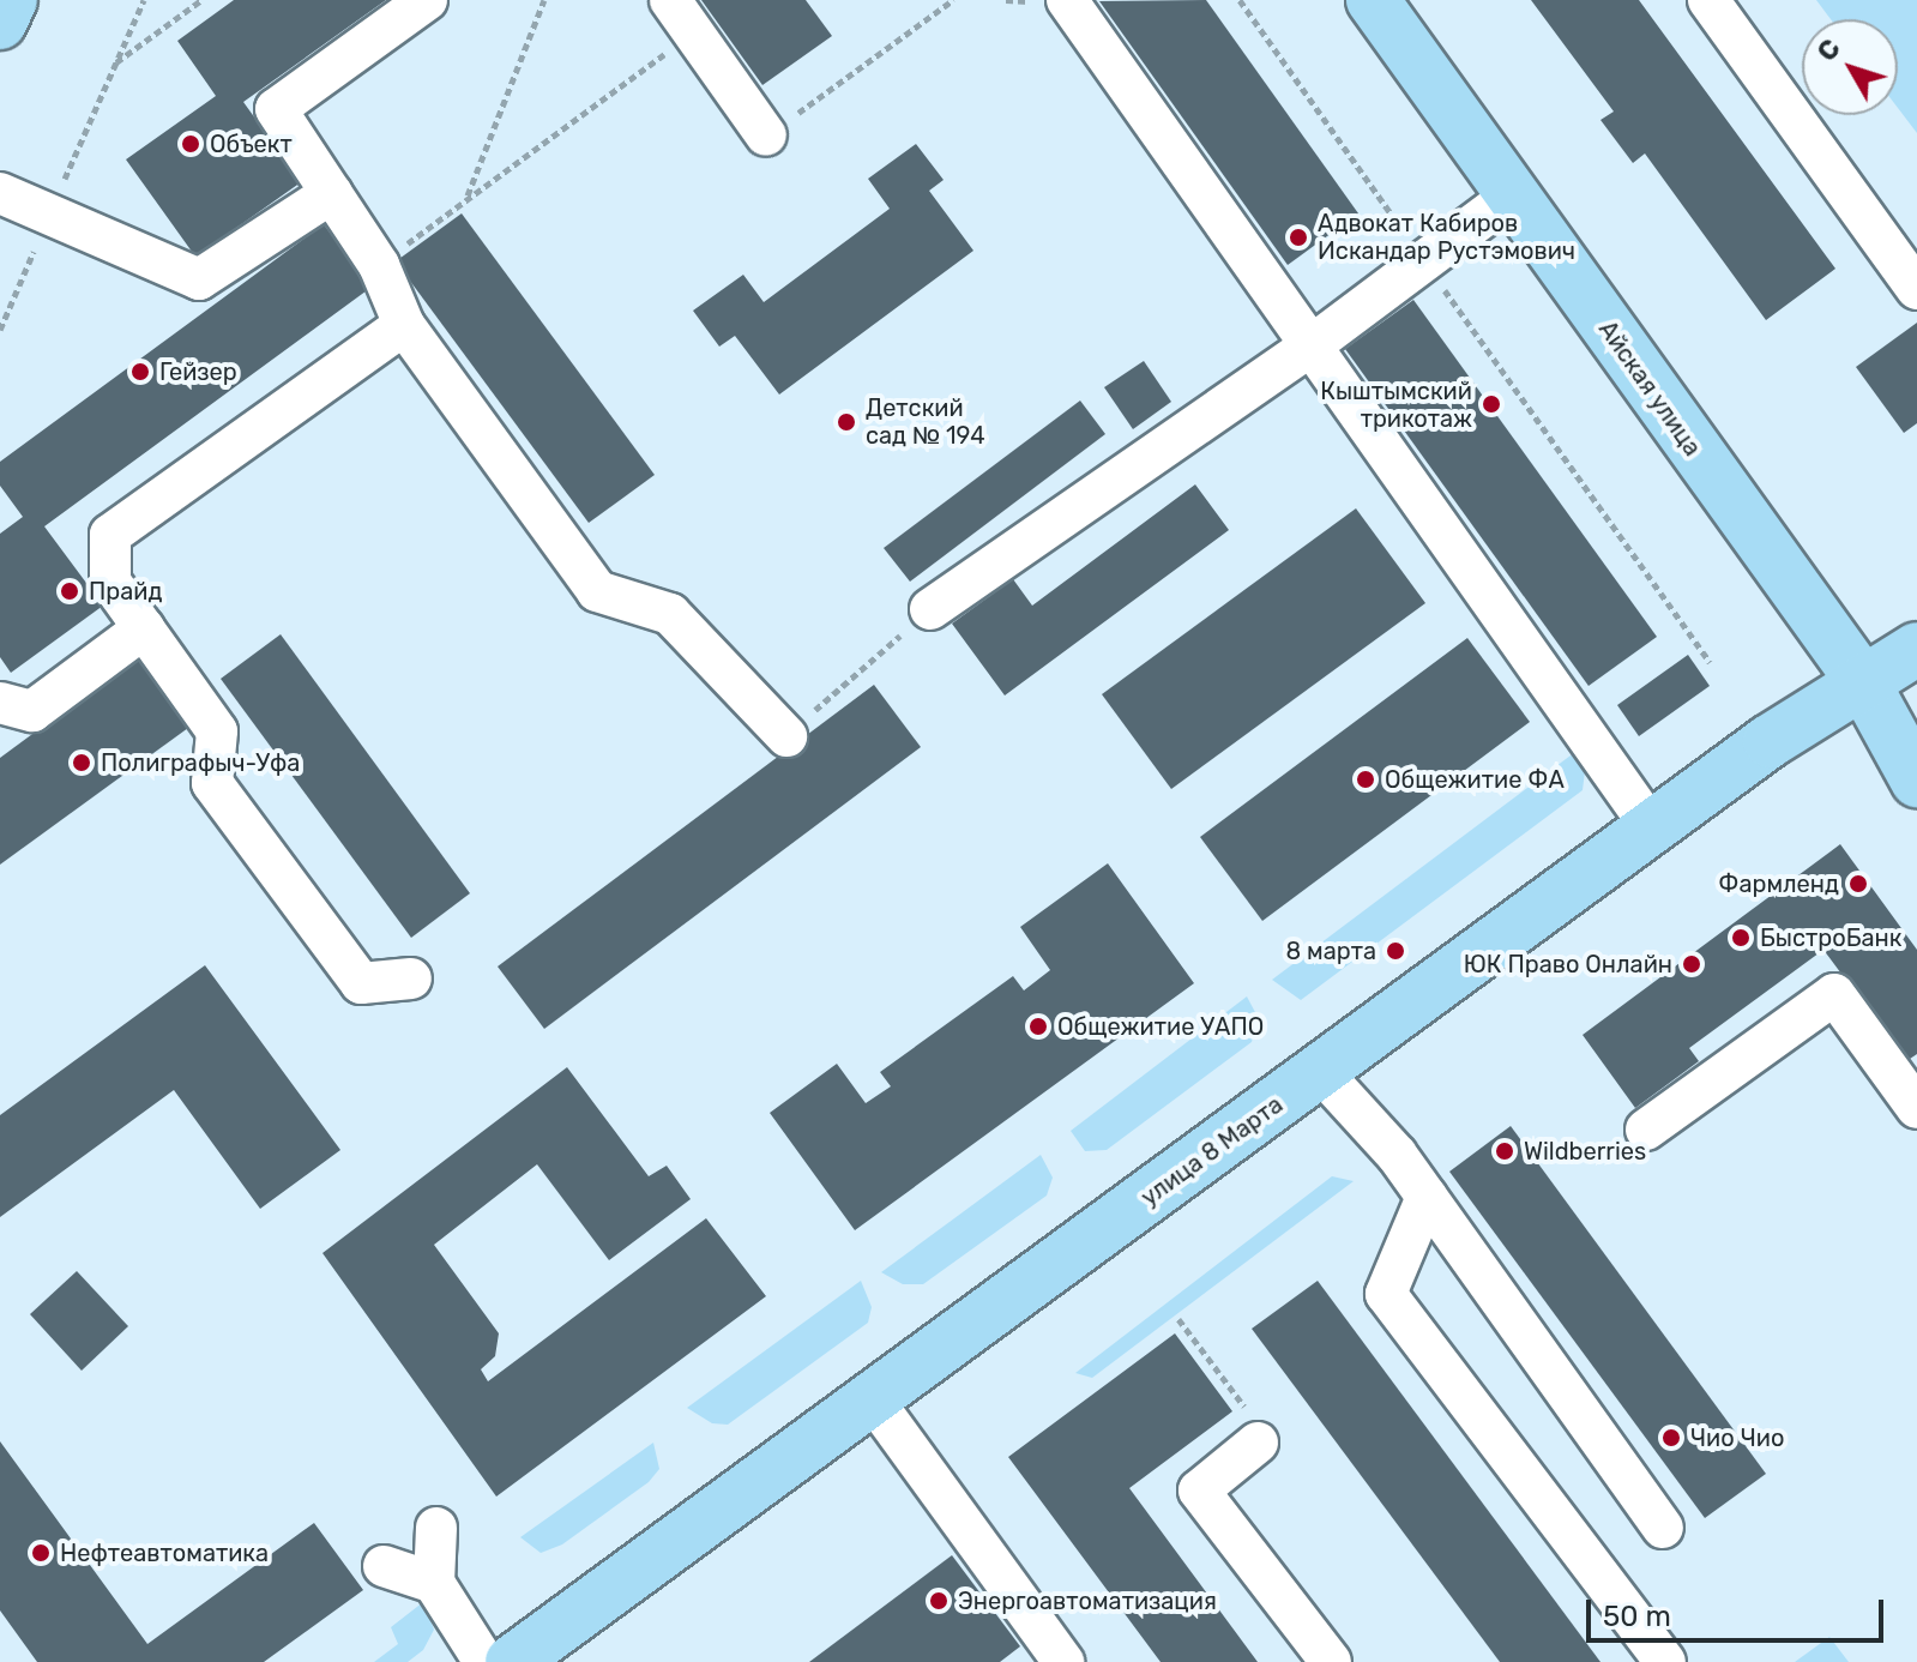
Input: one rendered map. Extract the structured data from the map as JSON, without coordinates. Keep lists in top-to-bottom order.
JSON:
{
  "streets": {
    "main road": ["Айская улица", "улица 8 Марта"]
  },
  "crossings": [
    ["Айская улица", "улица 8 Марта"]
  ],
  "places": [
    "Объект",
    "Адвокат Кабиров Искандар Рустэмович",
    "Гейзер",
    "Кыштымский трикотаж",
    "Детский сад № 194",
    "Прайд",
    "Полиграфыч-Уфа",
    "Общежитие ФА",
    "Фармленд",
    "БыстроБанк",
    "8 марта",
    "ЮК Право Онлайн",
    "Общежитие УАПО",
    "Wildberries",
    "Чио Чио",
    "Нефтеавтоматика",
    "Энергоавтоматизация"
  ],
  "scale_bar": "50 m",
  "north": "top left"
}
